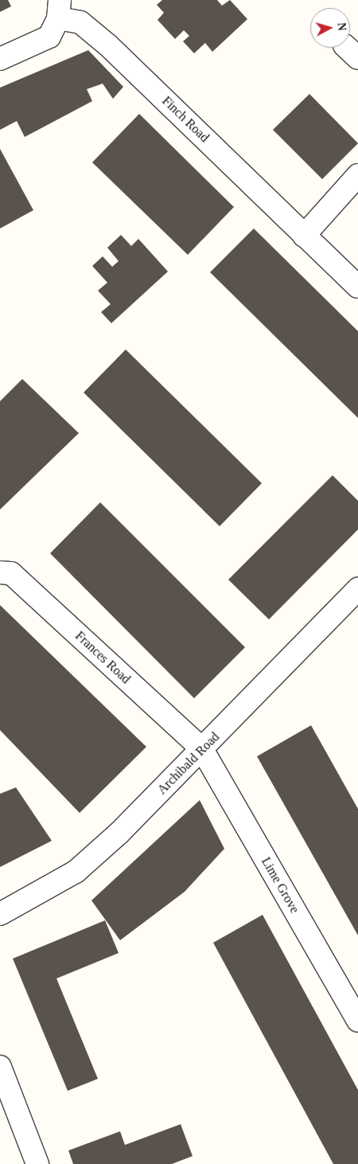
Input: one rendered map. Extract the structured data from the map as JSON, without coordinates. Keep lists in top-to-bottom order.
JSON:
{
  "streets": {
    "street": [
      "Finch Road",
      "Frances Road",
      "Archibald Road",
      "Lime Grove"
    ]
  },
  "crossings": [
    ["Frances Road", "Archibald Road"],
    ["Frances Road", "Lime Grove"],
    ["Archibald Road", "Lime Grove"]
  ],
  "north": "right"
}
